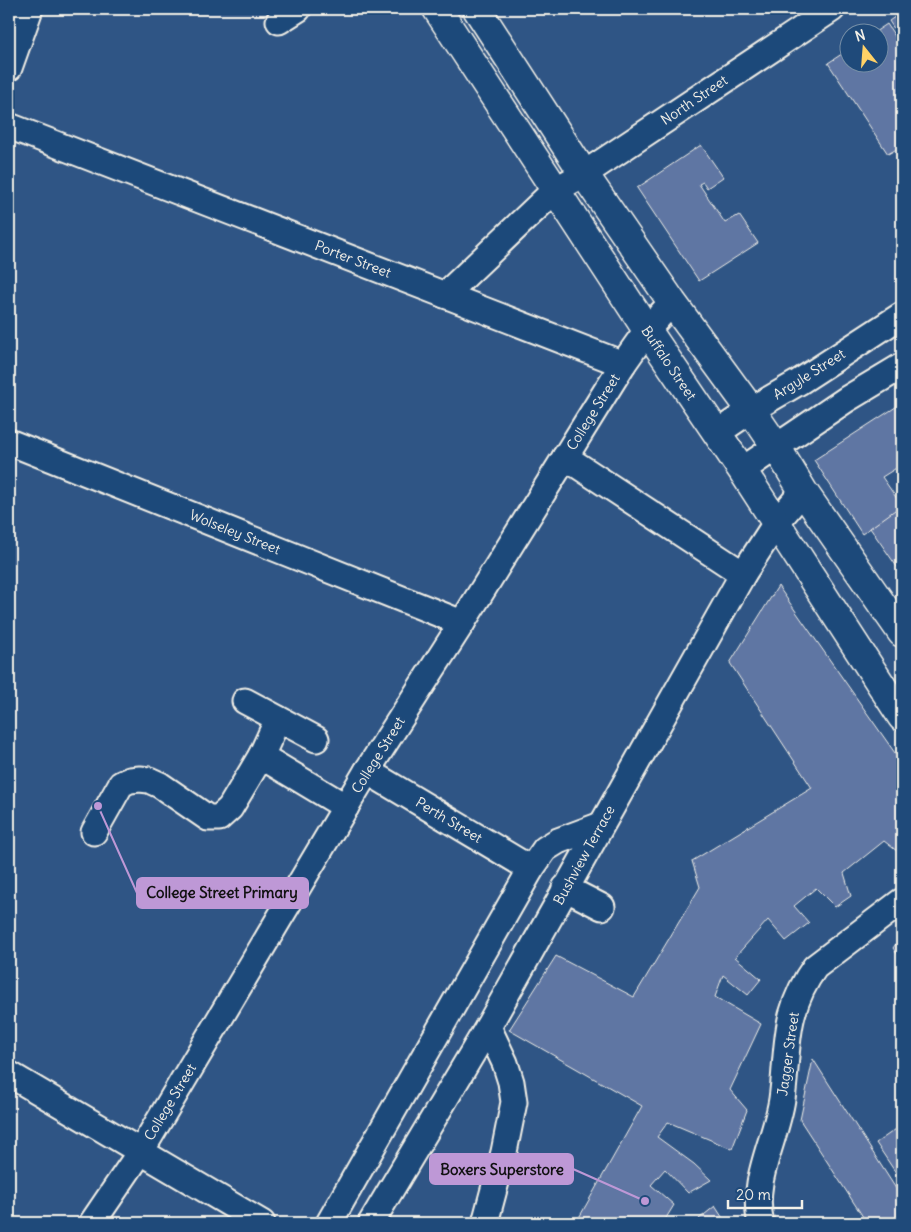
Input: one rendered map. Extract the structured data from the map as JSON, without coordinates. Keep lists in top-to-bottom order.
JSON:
{
  "streets": {
    "main road": ["Buffalo Street"],
    "street": [
      "North Street",
      "Porter Street",
      "Argyle Street",
      "College Street",
      "Wolseley Street",
      "Perth Street",
      "Bushview Terrace",
      "Jagger Street"
    ]
  },
  "crossings": [
    ["North Street", "Porter Street"],
    ["North Street", "Buffalo Street"],
    ["Porter Street", "College Street"],
    ["Buffalo Street", "Argyle Street"],
    ["Buffalo Street", "Bushview Terrace"],
    ["College Street", "Wolseley Street"],
    ["College Street", "Perth Street"]
  ],
  "places": ["College Street Primary", "Boxers Superstore"],
  "scale_bar": "20 m",
  "north": "top"
}
